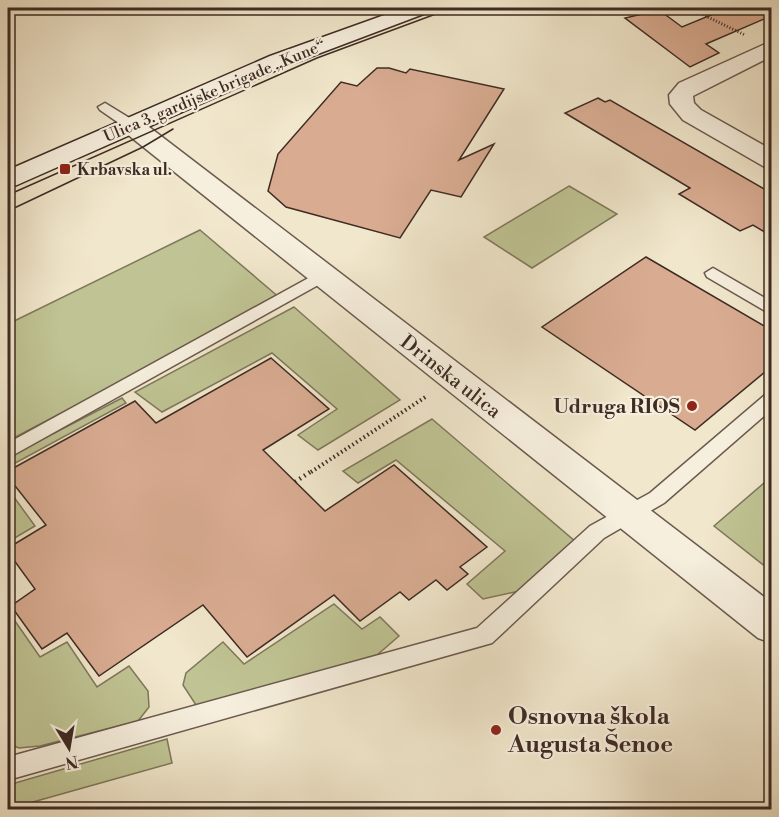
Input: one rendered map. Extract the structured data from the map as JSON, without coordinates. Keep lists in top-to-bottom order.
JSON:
{
  "streets": {
    "street": ["Ulica 3. gardijske brigade „Kune“", "Drinska ulica"]
  },
  "crossings": [
    ["Ulica 3. gardijske brigade „Kune“", "Drinska ulica"]
  ],
  "places": {
    "transit": ["Krbavska ul."],
    "other": ["Udruga RIOS", "Osnovna škola Augusta Šenoe"]
  },
  "north": "bottom"
}
